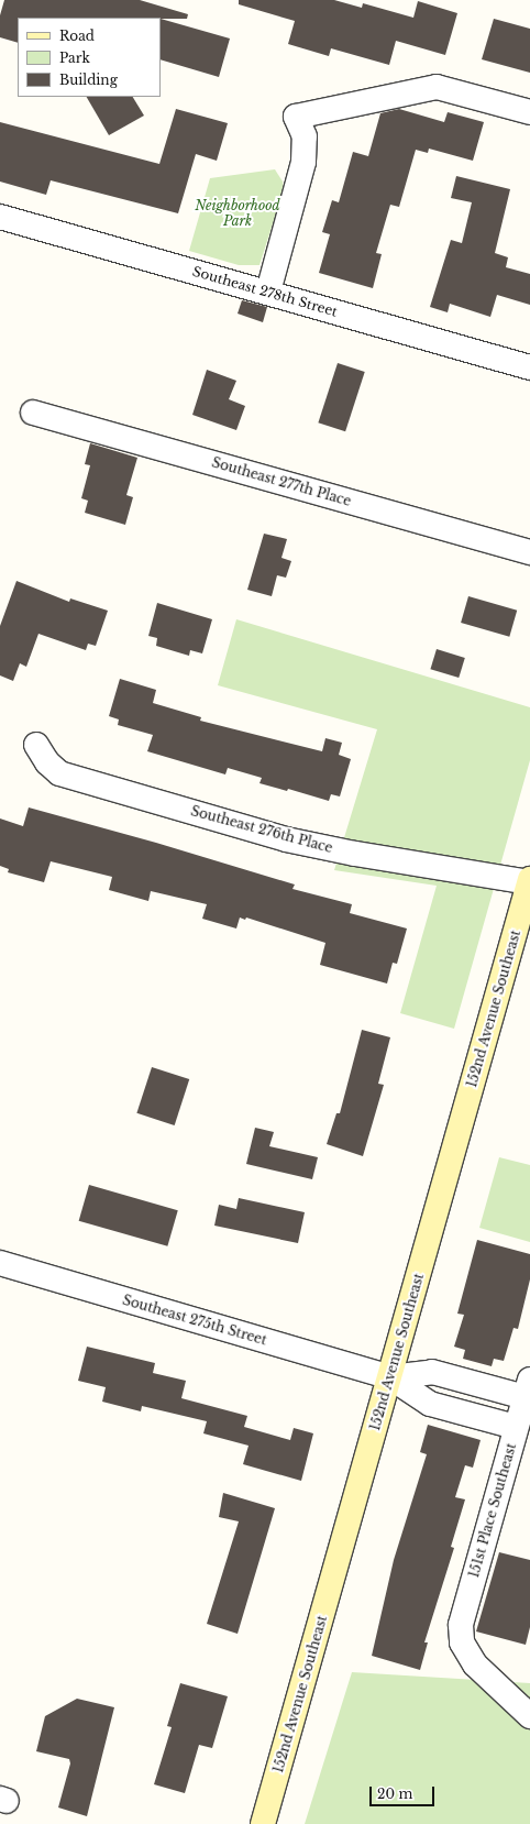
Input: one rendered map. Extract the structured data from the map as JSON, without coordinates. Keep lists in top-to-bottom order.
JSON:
{
  "streets": {
    "street": [
      "Southeast 278th Street",
      "Southeast 277th Place",
      "Southeast 276th Place",
      "152nd Avenue Southeast",
      "Southeast 275th Street",
      "151st Place Southeast"
    ]
  },
  "crossings": [
    ["Southeast 276th Place", "152nd Avenue Southeast"],
    ["152nd Avenue Southeast", "Southeast 275th Street"],
    ["Southeast 275th Street", "151st Place Southeast"]
  ],
  "parks": ["Neighborhood Park"],
  "legend": ["Road", "Park", "Building"],
  "scale_bar": "20 m"
}
